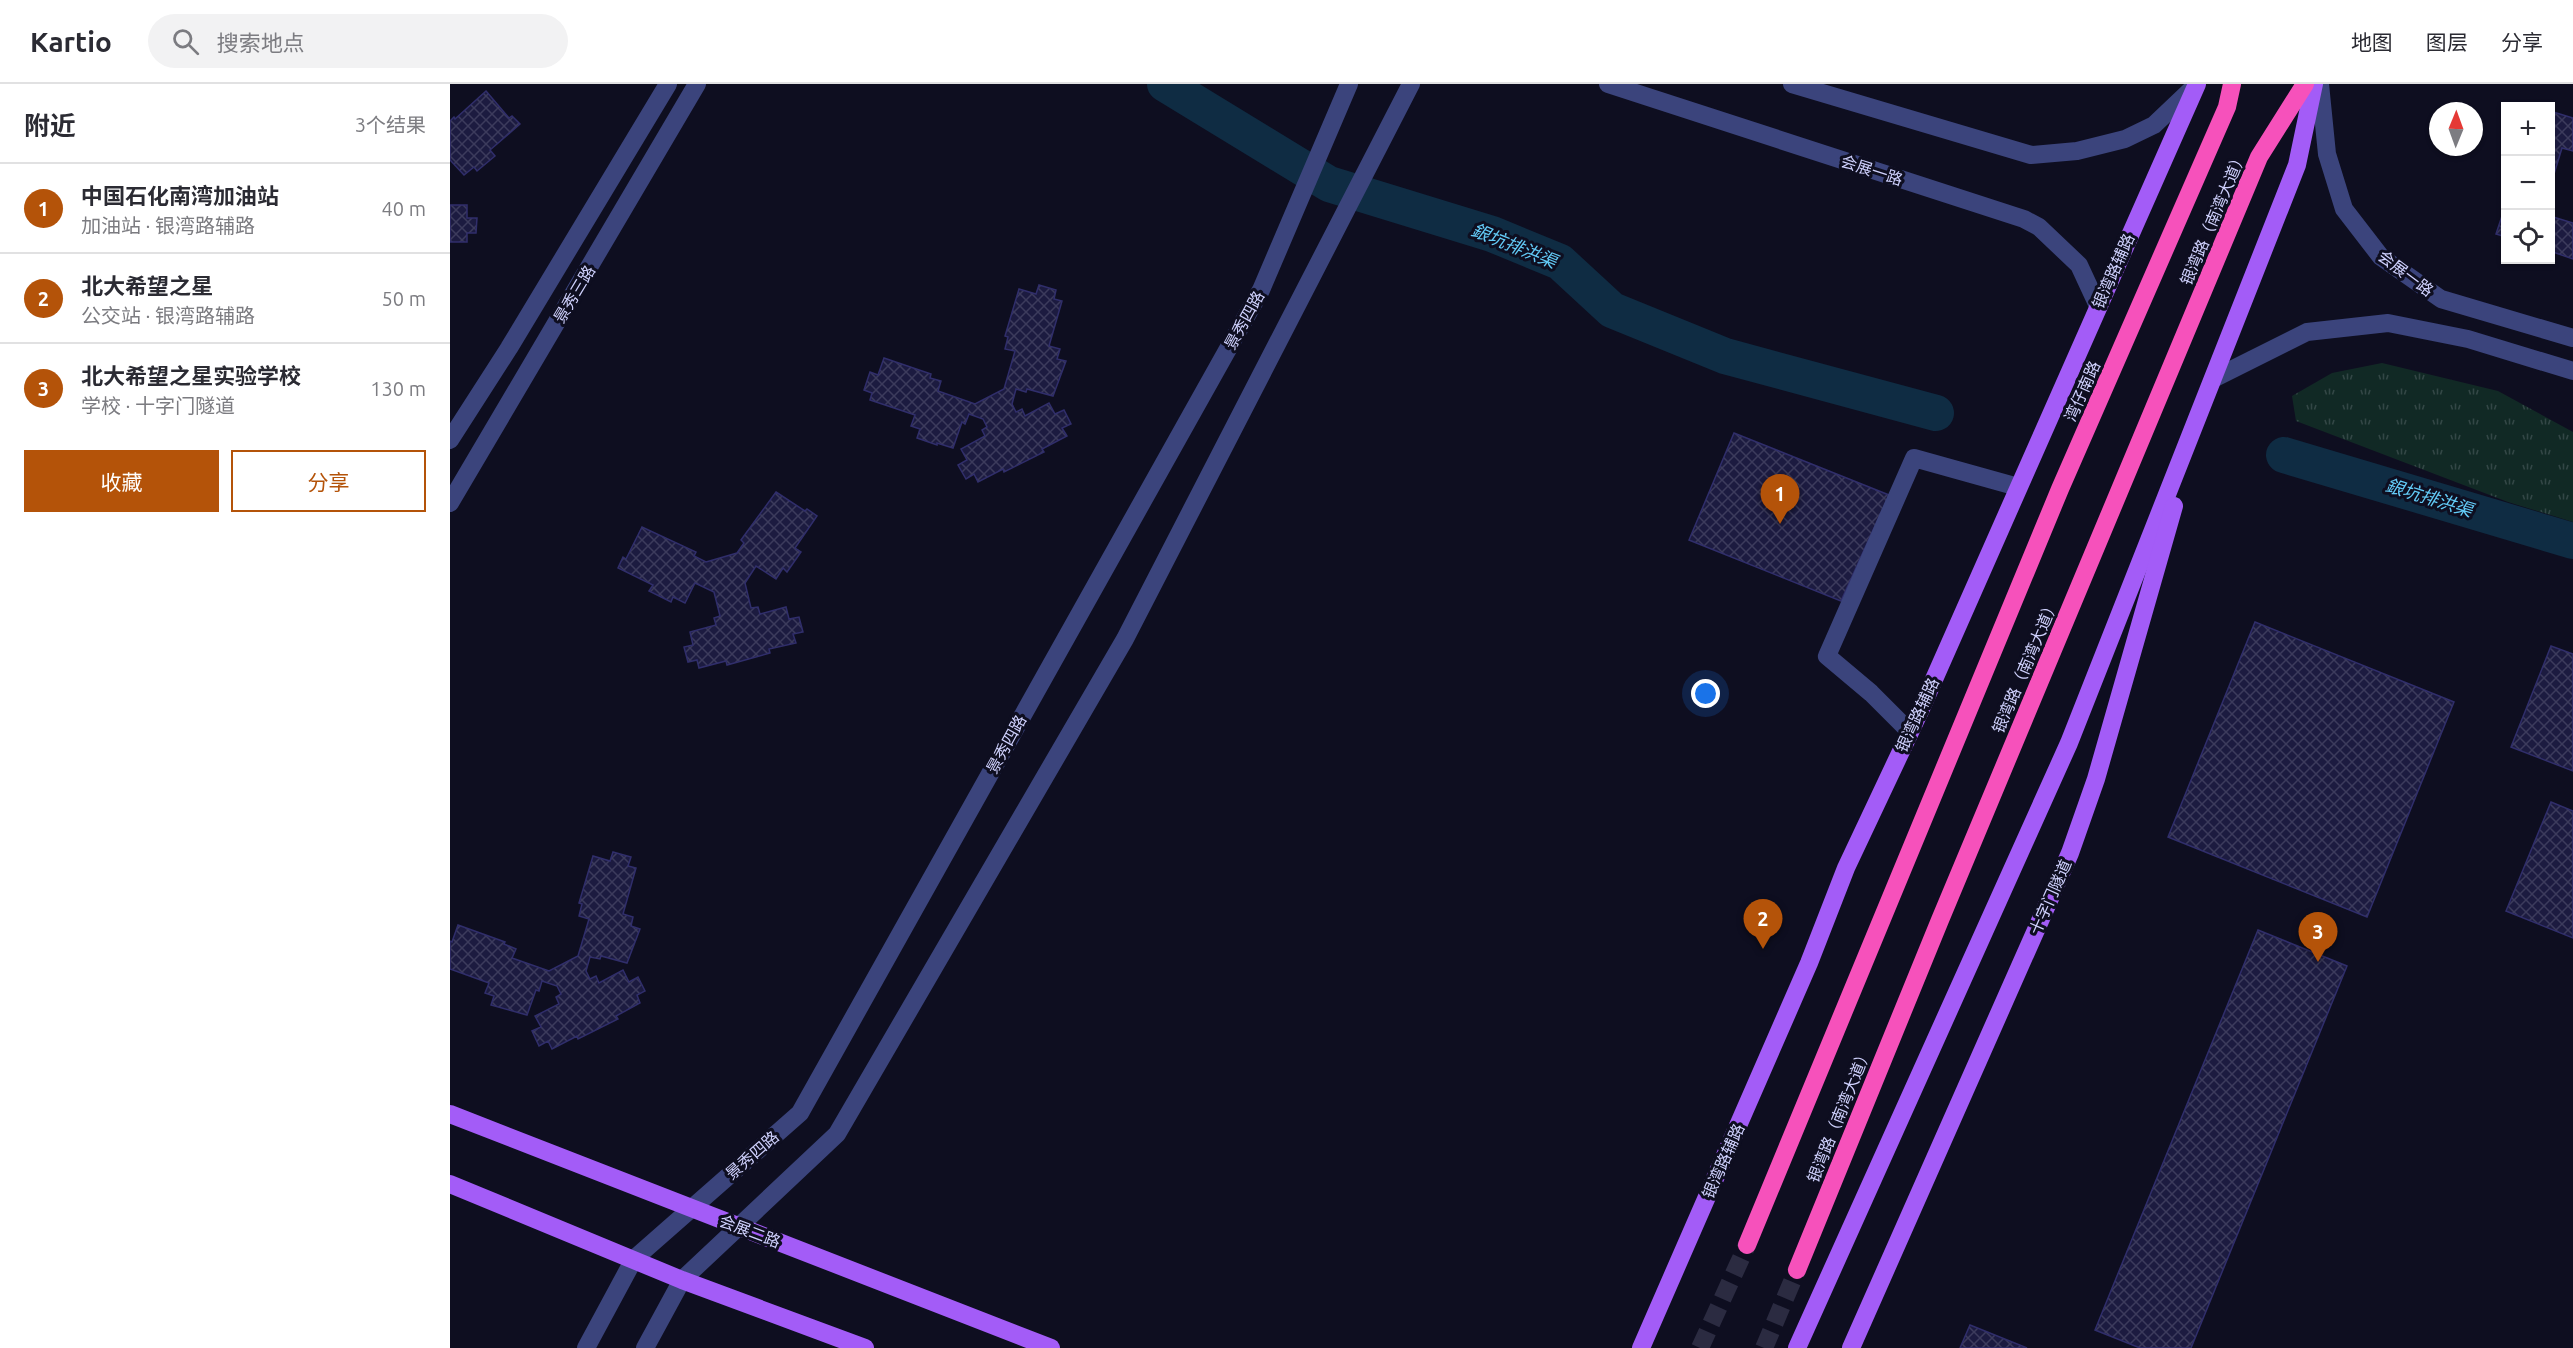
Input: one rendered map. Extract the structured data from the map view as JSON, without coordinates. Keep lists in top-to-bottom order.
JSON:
{
  "streets": {
    "highway": ["银湾路（南湾大道）", "湾仔南路"],
    "main road": ["银湾路辅路", "十字门隧道", "会展二路"],
    "street": ["会展一路", "景秀三路", "景秀四路"]
  },
  "crossings": [
    ["会展一路", "银湾路辅路"],
    ["银湾路（南湾大道）", "湾仔南路"],
    ["景秀四路", "会展二路"]
  ],
  "water": ["銀坑排洪渠"],
  "north": "top",
  "page": {
    "header": "Kartio",
    "search": "搜索地点",
    "nav": ["地图", "图层", "分享"],
    "heading": ["附近", "3个结果"],
    "map_buttons": ["+", "−"],
    "list": [
      {
        "mark": "1",
        "name": "中国石化南湾加油站",
        "note": "加油站 · 银湾路辅路",
        "value": "40 m"
      },
      {
        "mark": "2",
        "name": "北大希望之星",
        "note": "公交站 · 银湾路辅路",
        "value": "50 m"
      },
      {
        "mark": "3",
        "name": "北大希望之星实验学校",
        "note": "学校 · 十字门隧道",
        "value": "130 m"
      }
    ],
    "buttons": ["收藏", "分享"],
    "pins": ["1", "2", "3"]
  }
}
